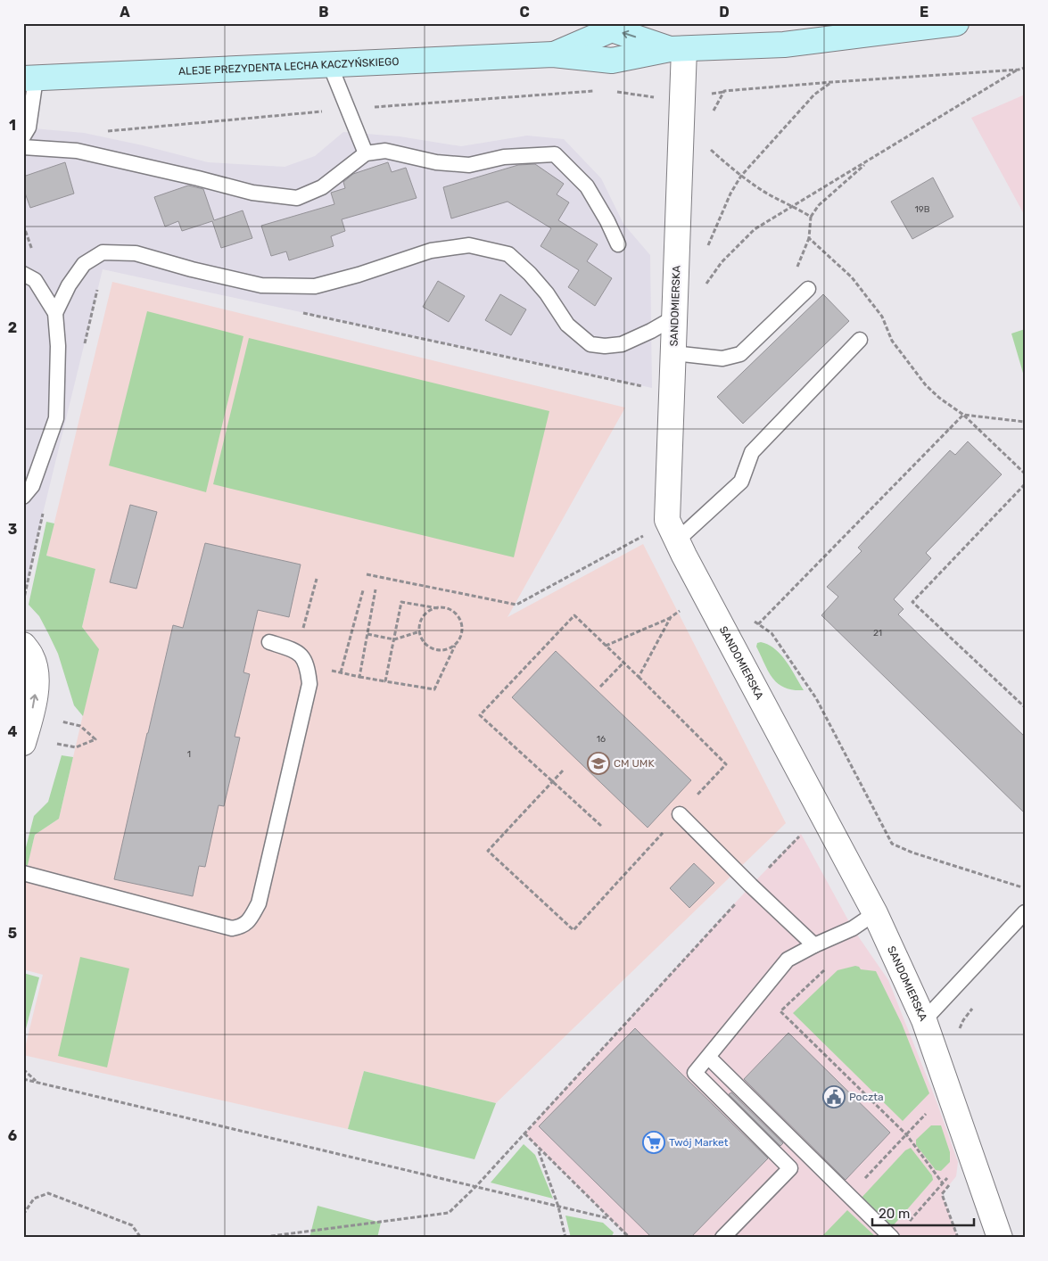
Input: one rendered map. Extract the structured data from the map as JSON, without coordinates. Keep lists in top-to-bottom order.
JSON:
{
  "streets": {
    "street": ["ALEJE PREZYDENTA LECHA KACZYŃSKIEGO", "SANDOMIERSKA"]
  },
  "crossings": [
    ["ALEJE PREZYDENTA LECHA KACZYŃSKIEGO", "SANDOMIERSKA"]
  ],
  "places": {
    "school or university": ["CM UMK"],
    "public building": ["Poczta"],
    "supermarket": ["Twój Market"]
  },
  "house_numbers": [
    "19B",
    "21",
    "16",
    "1"
  ],
  "scale_bar": "20 m",
  "grid": {
    "columns": [
      "A",
      "B",
      "C",
      "D",
      "E"
    ],
    "rows": [
      "1",
      "2",
      "3",
      "4",
      "5",
      "6"
    ]
  }
}
